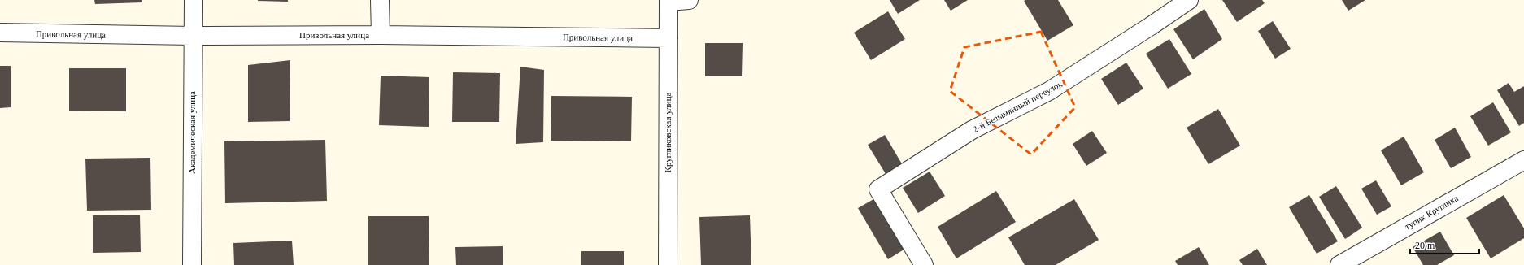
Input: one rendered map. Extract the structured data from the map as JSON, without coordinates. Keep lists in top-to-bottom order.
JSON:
{
  "streets": {
    "street": [
      "Привольная улица",
      "2-й Безымянный переулок",
      "Академическая улица",
      "Кругликовская улица",
      "тупик Круглика"
    ]
  },
  "crossings": [
    ["Привольная улица", "Академическая улица"],
    ["Привольная улица", "Кругликовская улица"]
  ],
  "scale_bar": "20 m"
}
